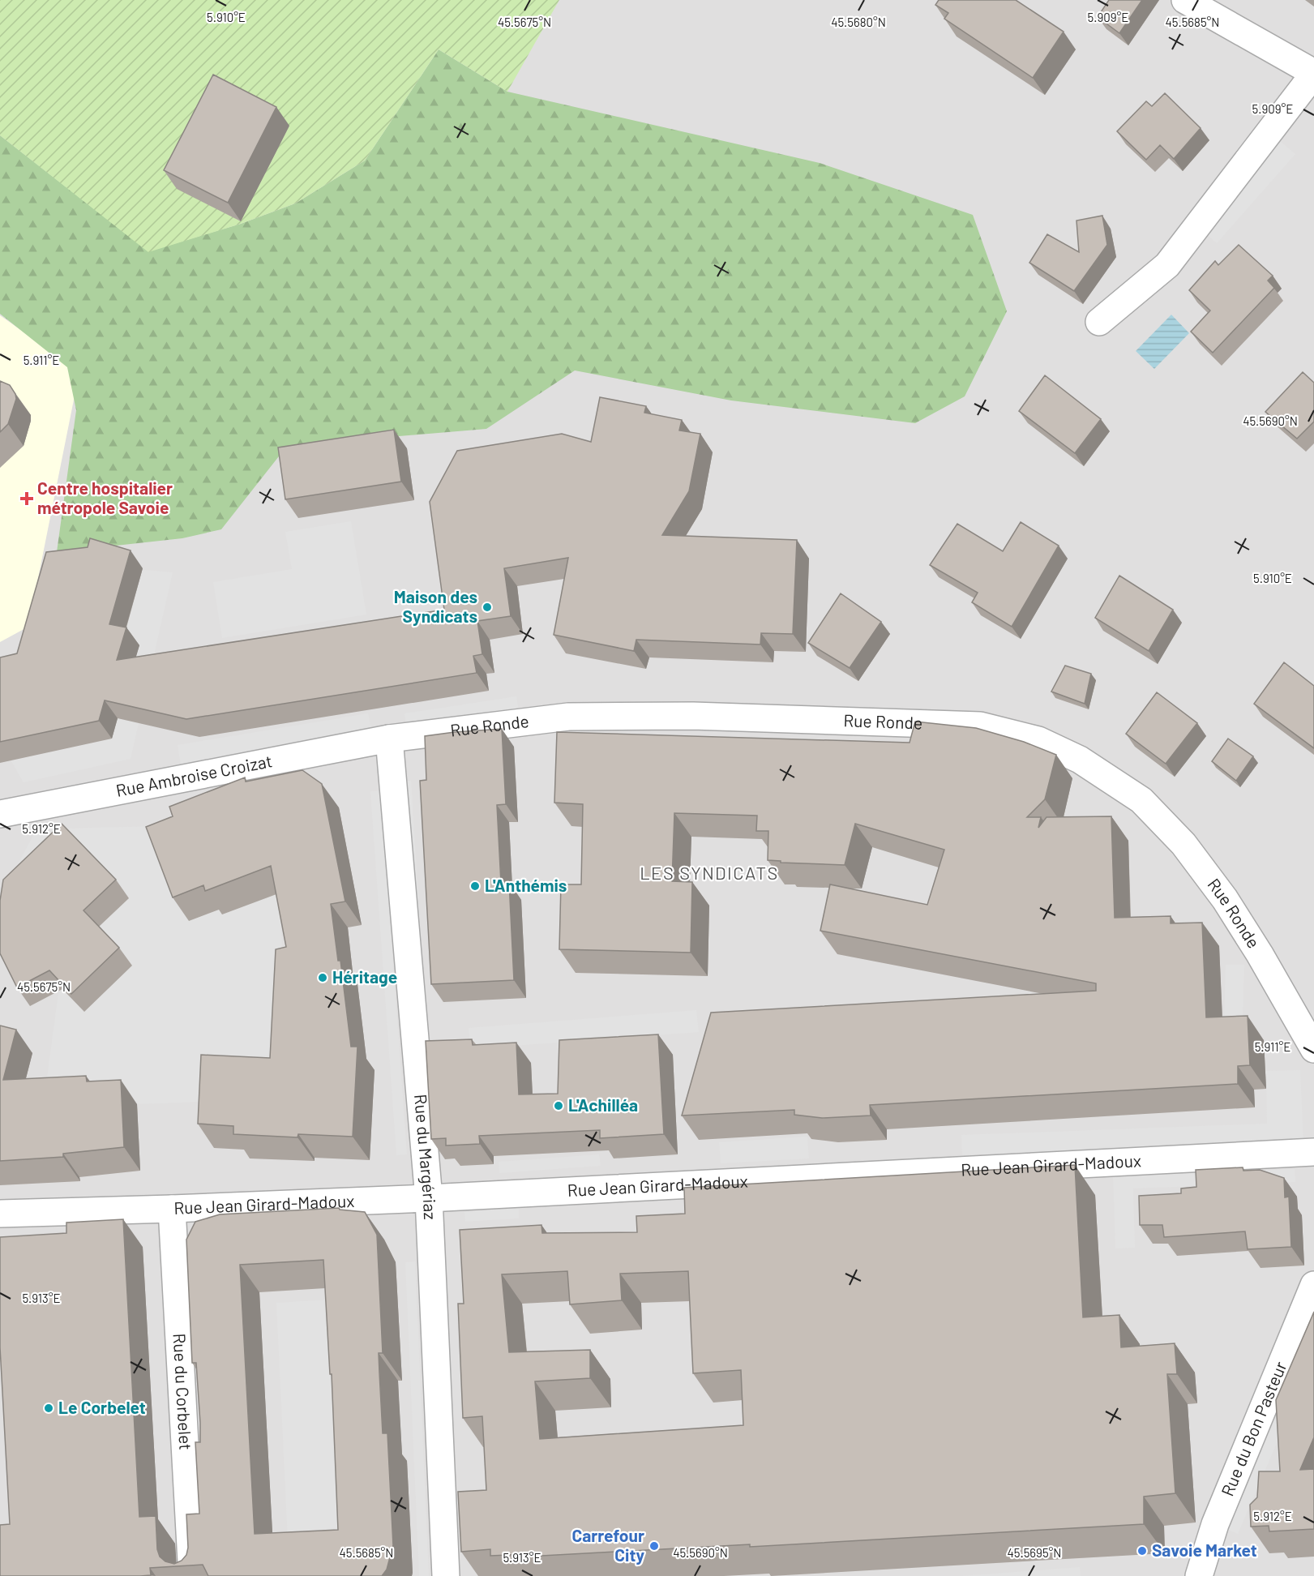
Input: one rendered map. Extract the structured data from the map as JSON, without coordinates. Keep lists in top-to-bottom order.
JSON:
{
  "streets": {
    "street": [
      "Rue Ronde",
      "Rue Ambroise Croizat",
      "Rue du Margériaz",
      "Rue Jean Girard-Madoux",
      "Rue du Corbelet",
      "Rue du Bon Pasteur"
    ]
  },
  "crossings": [
    ["Rue Ronde", "Rue Ambroise Croizat"],
    ["Rue Ronde", "Rue du Margériaz"],
    ["Rue Ambroise Croizat", "Rue du Margériaz"],
    ["Rue du Margériaz", "Rue Jean Girard-Madoux"],
    ["Rue Jean Girard-Madoux", "Rue du Corbelet"]
  ],
  "districts": ["LES SYNDICATS"],
  "places": {
    "health": ["Centre hospitalier métropole Savoie"],
    "other": [
      "Maison des Syndicats",
      "L'Anthémis",
      "Héritage",
      "L'Achilléa",
      "Le Corbelet",
      "Carrefour City",
      "Savoie Market"
    ]
  },
  "coordinates": [
    "5.910°E",
    "5.909°E",
    "45.5675°N",
    "45.5680°N",
    "45.5685°N",
    "5.911°E",
    "45.5690°N",
    "5.912°E",
    "5.913°E",
    "45.5695°N"
  ]
}
